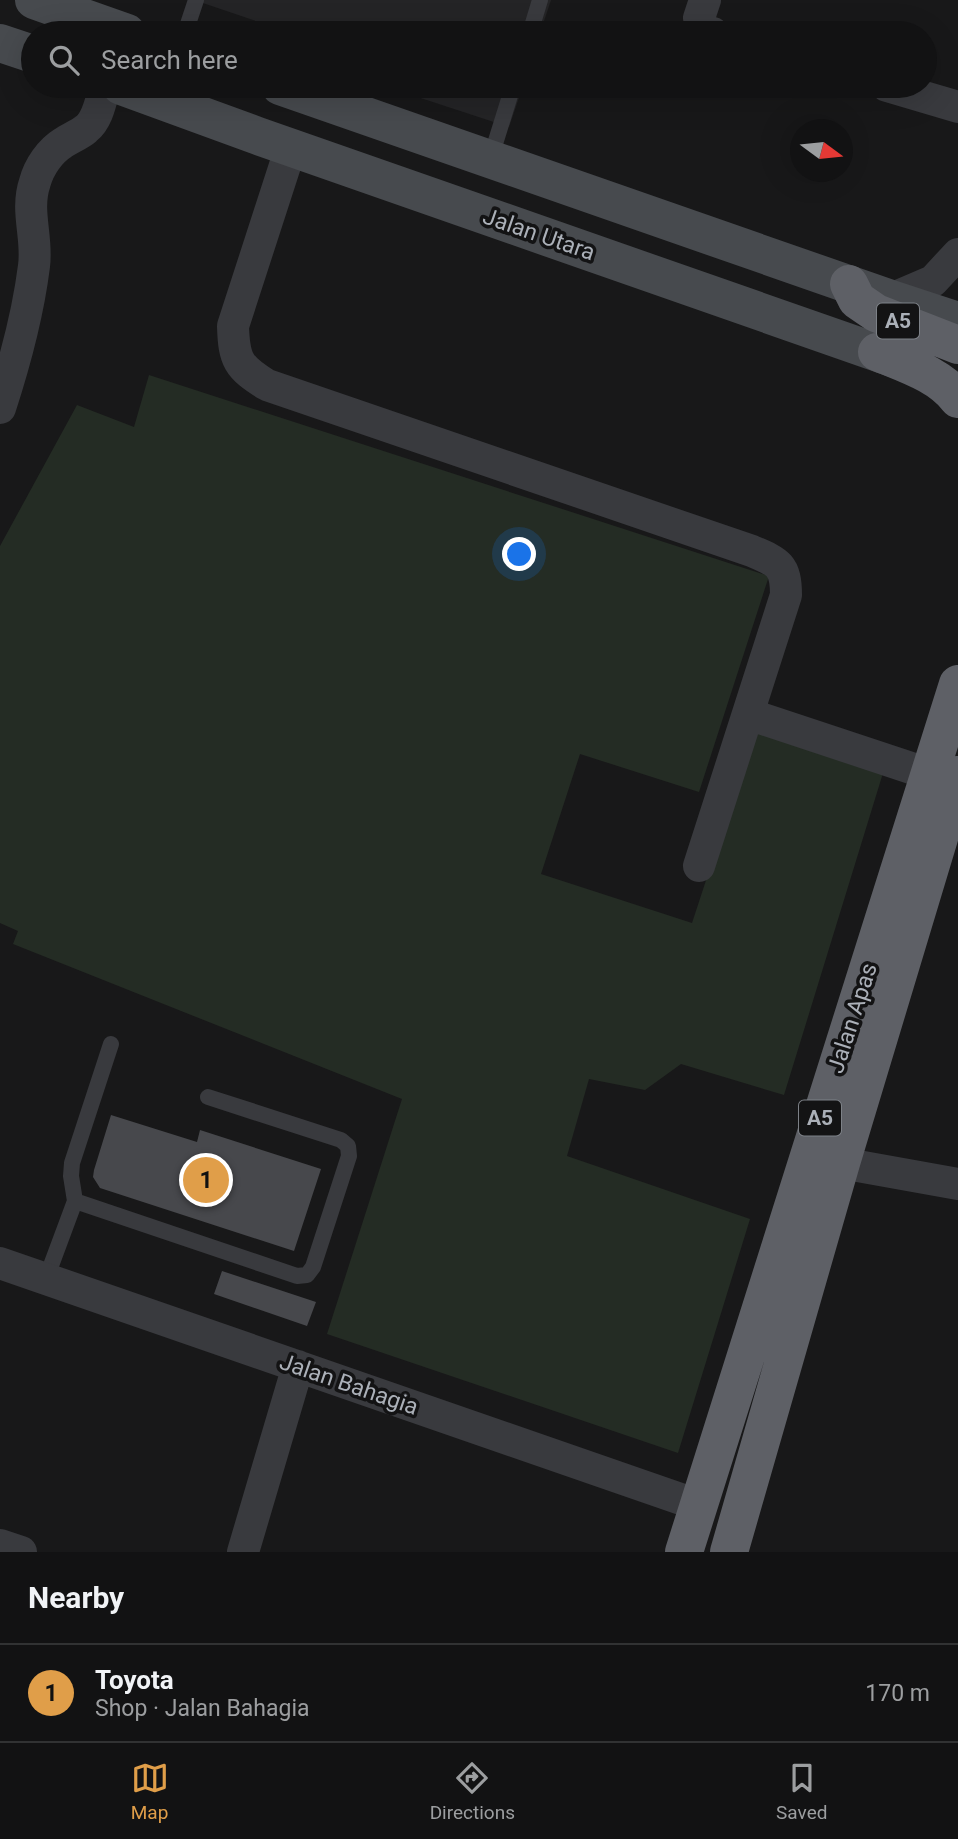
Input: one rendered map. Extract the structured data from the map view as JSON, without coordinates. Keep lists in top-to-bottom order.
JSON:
{
  "streets": {
    "highway": ["A5", "Jalan Apas"],
    "main road": ["Jalan Utara"],
    "street": ["Jalan Bahagia"]
  },
  "crossings": [
    ["Jalan Apas", "Jalan Bahagia"]
  ],
  "north": "right",
  "page": {
    "search": "Search here",
    "pins": "1",
    "heading": "Nearby",
    "list": [
      {
        "mark": "1",
        "name": "Toyota",
        "note": "Shop · Jalan Bahagia",
        "value": "170 m"
      }
    ],
    "nav": ["Map", "Directions", "Saved"]
  }
}
